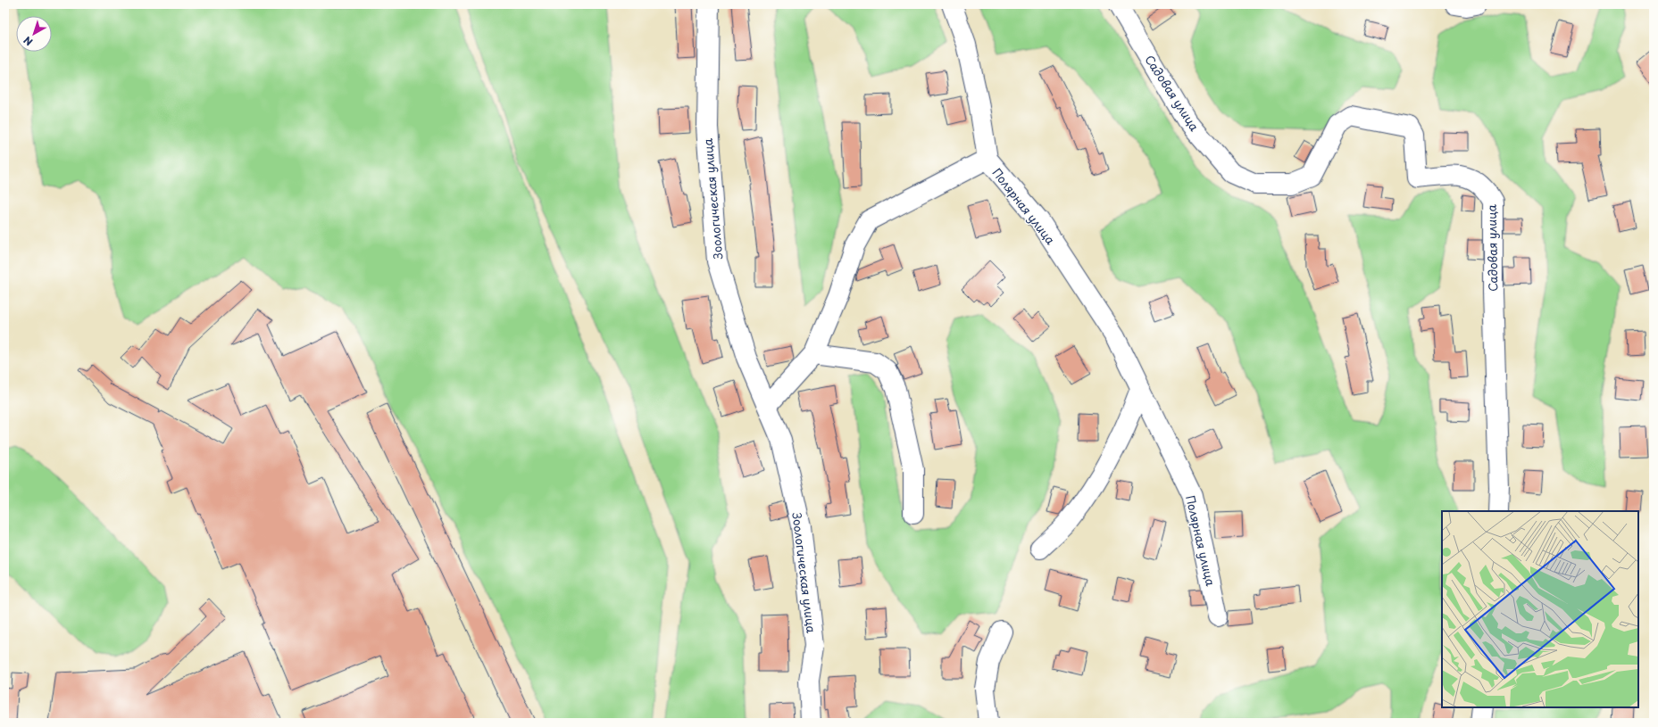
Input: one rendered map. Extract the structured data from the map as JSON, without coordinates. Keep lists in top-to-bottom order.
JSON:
{
  "streets": {
    "street": ["Садовая улица", "Зоологическая улица", "Полярная улица"]
  },
  "north": "bottom left"
}
